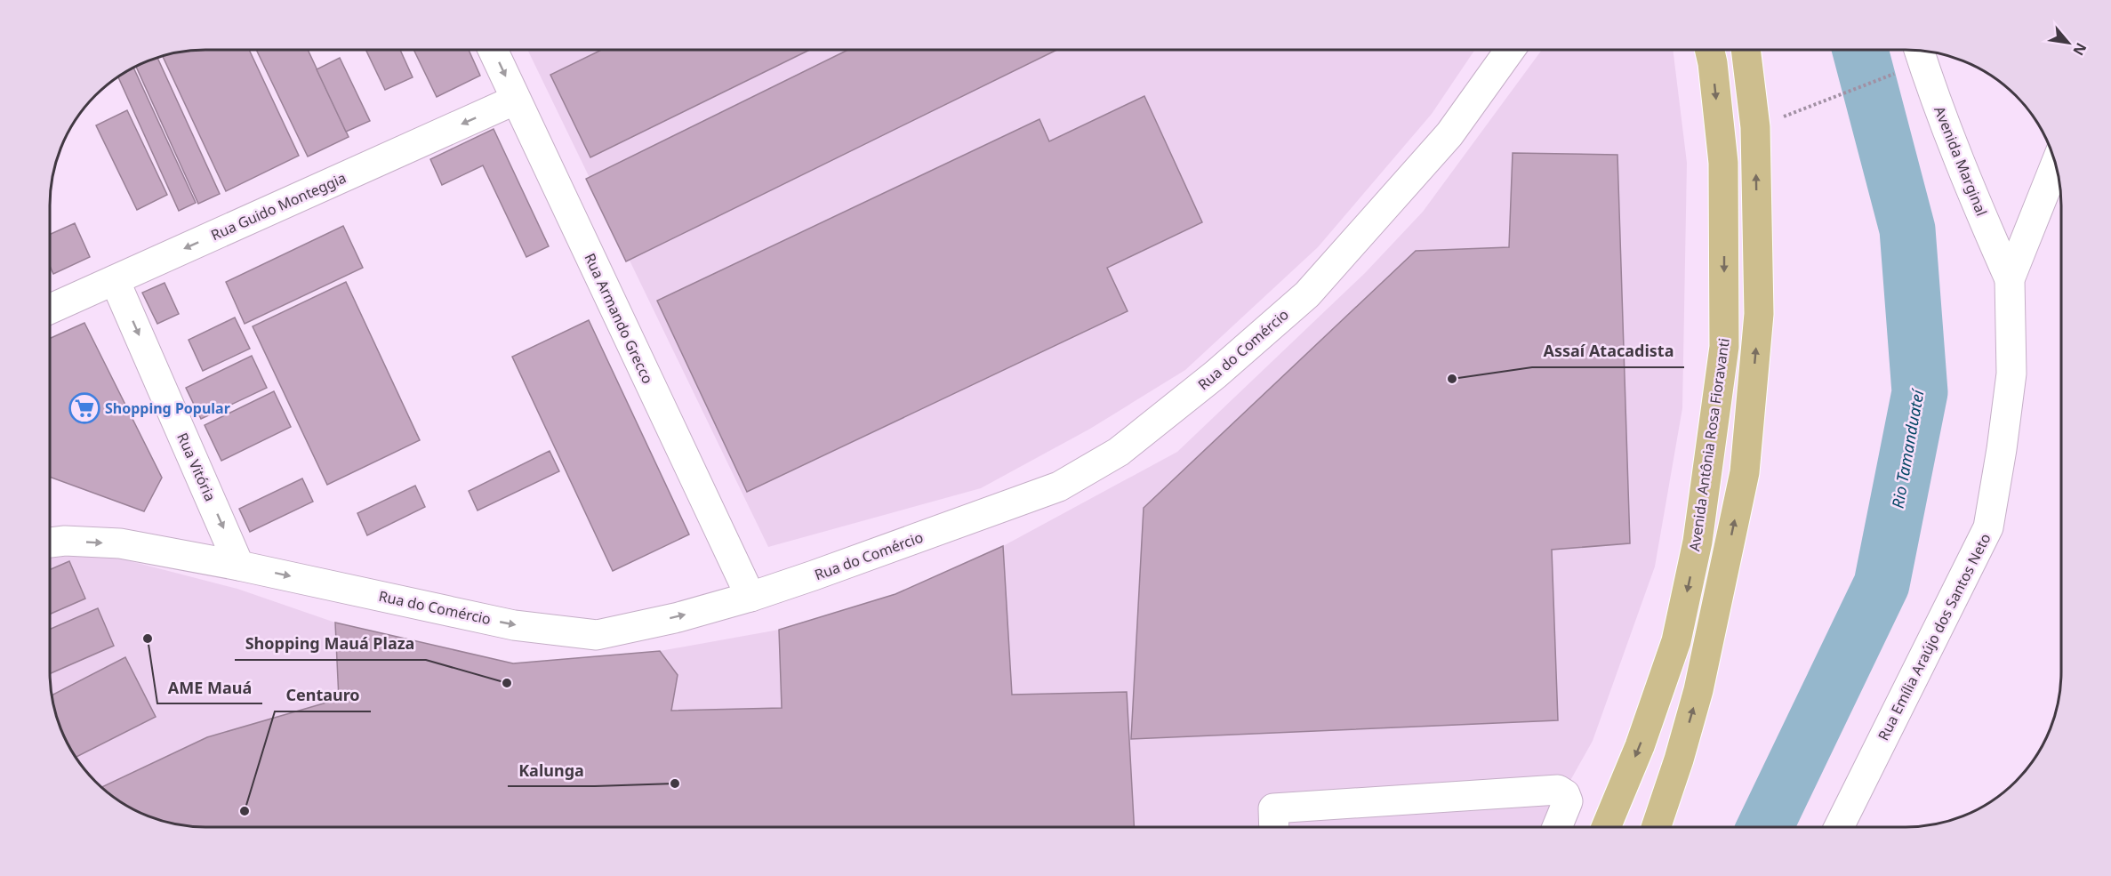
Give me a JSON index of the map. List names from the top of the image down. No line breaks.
{"streets":{"main road":["Avenida Antônia Rosa Fioravanti"],"street":["Avenida Marginal","Rua Guido Monteggia","Rua Armando Grecco","Rua do Comércio","Rua Vitória","Rua Emília Araújo dos Santos Neto"]},"crossings":[["Avenida Marginal","Rua Emília Araújo dos Santos Neto"],["Rua Guido Monteggia","Rua Armando Grecco"],["Rua Guido Monteggia","Rua Vitória"],["Rua Armando Grecco","Rua do Comércio"],["Rua do Comércio","Rua Vitória"]],"one_way":["Rua Guido Monteggia","Rua do Comércio","Rua Vitória"],"water":["Rio Tamanduateí"],"places":{"other":["Assaí Atacadista","AME Mauá","Shopping Mauá Plaza","Kalunga","Centauro"],"supermarket":["Shopping Popular"]},"north":"bottom right"}
